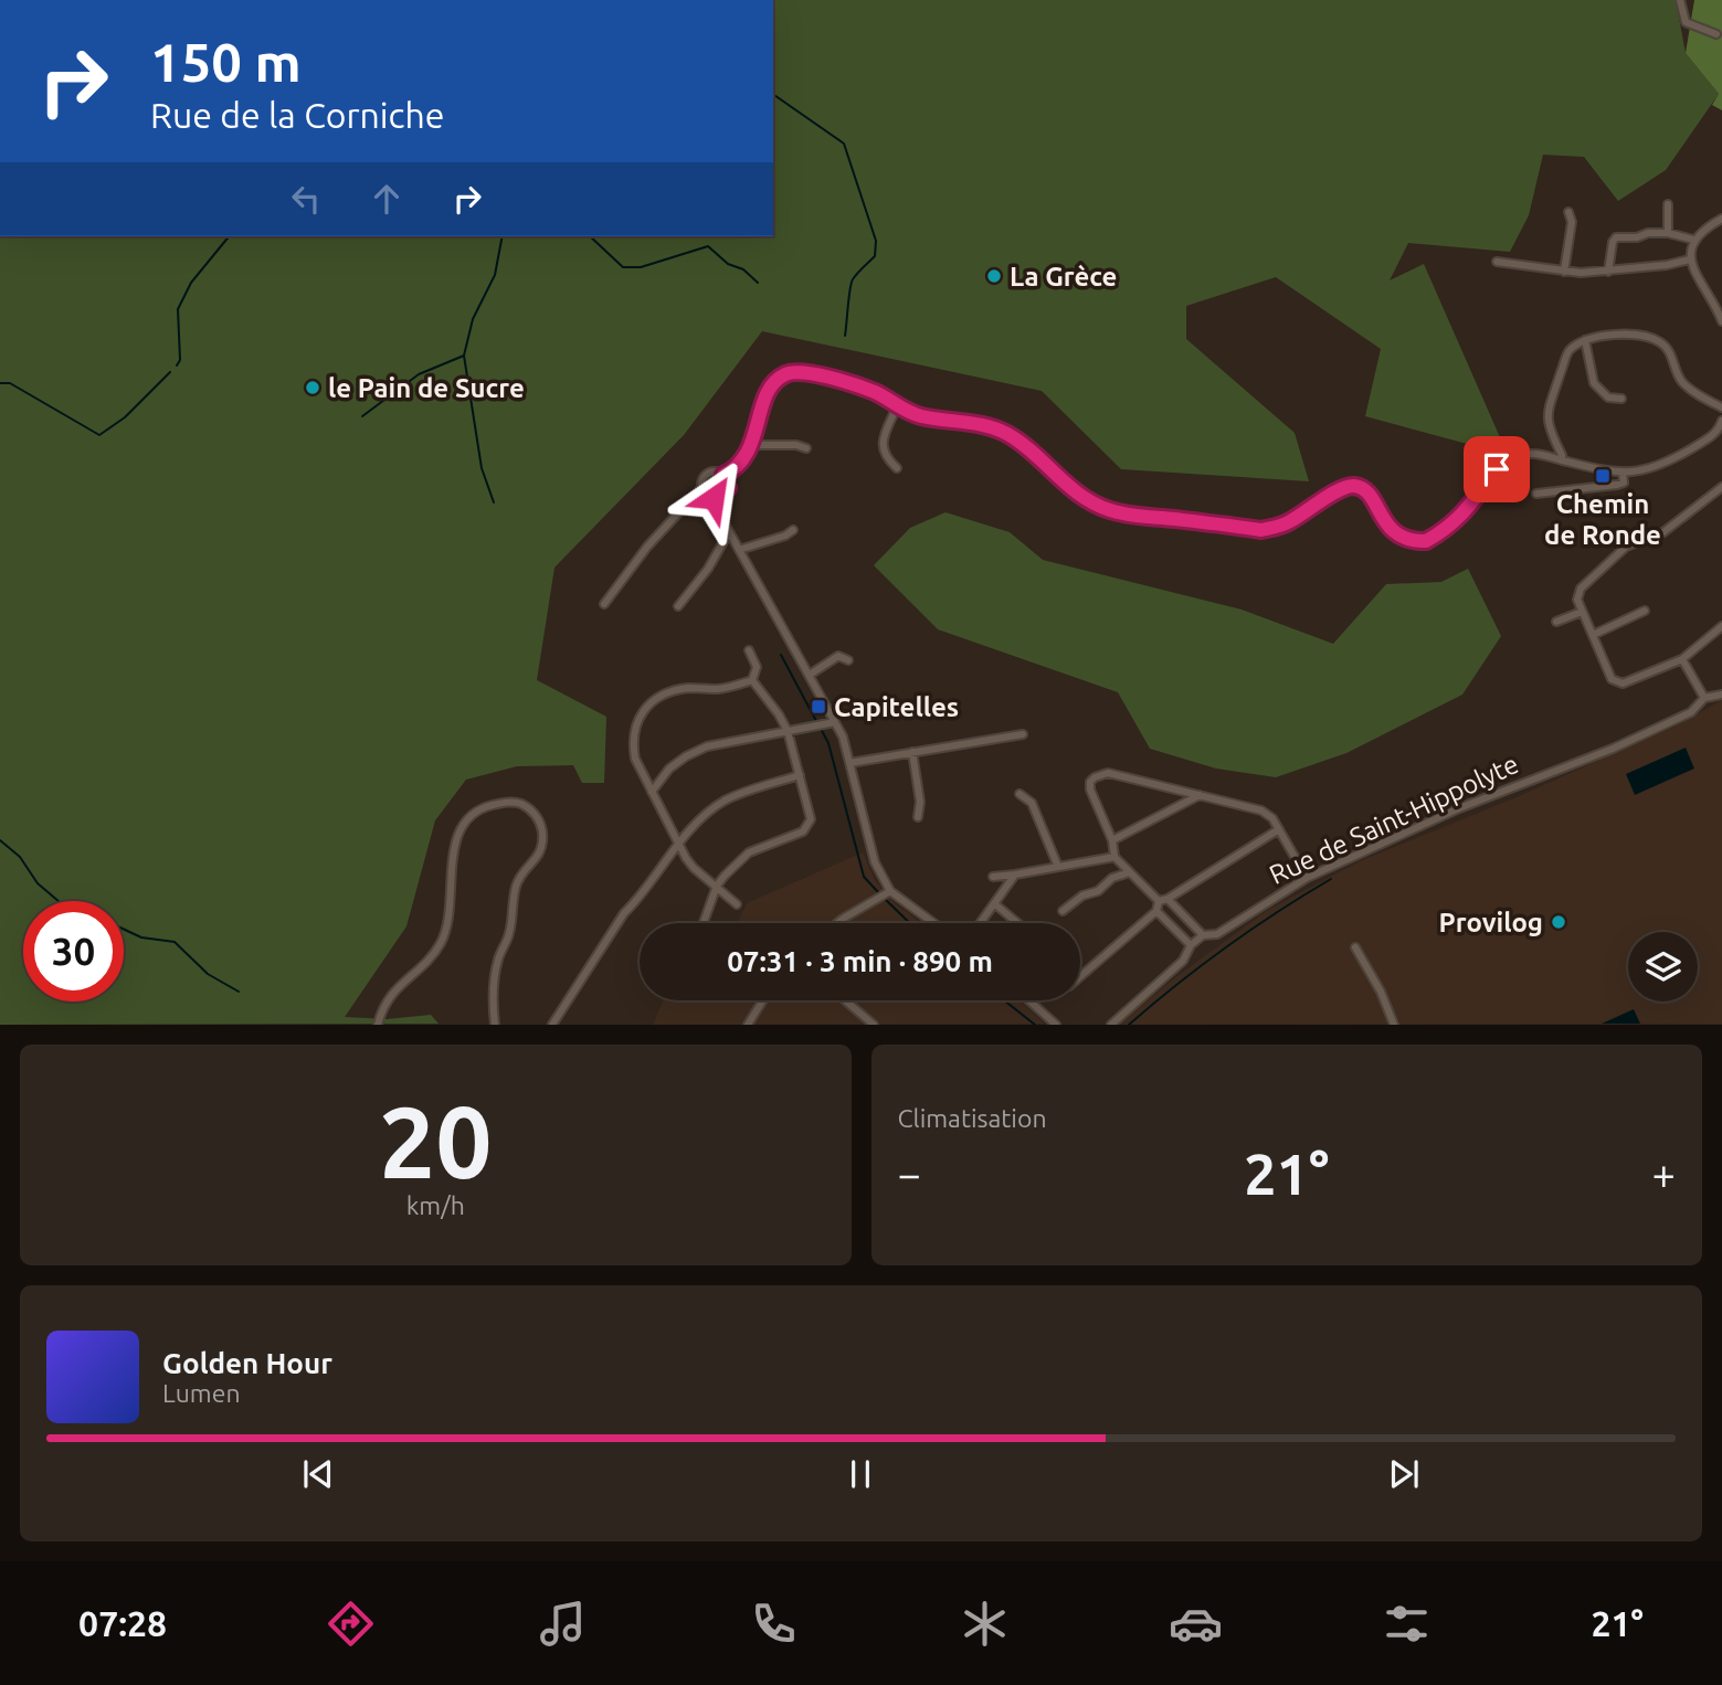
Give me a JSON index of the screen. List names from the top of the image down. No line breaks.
{"streets":{"street":["Rue de Saint-Hippolyte"]},"places":{"other":["La Grèce","le Pain de Sucre","Provilog"],"transit":["Chemin de Ronde","Capitelles"]},"page":{"turn":["150 m","Rue de la Corniche"],"limit":"30","trip":"07:31 · 3 min · 890 m","tile":[["20","km/h"],"Climatisation"],"heat":["−","21°","+"],"song":["Golden Hour","Lumen"],"tabs":["07:28","21°"]}}
